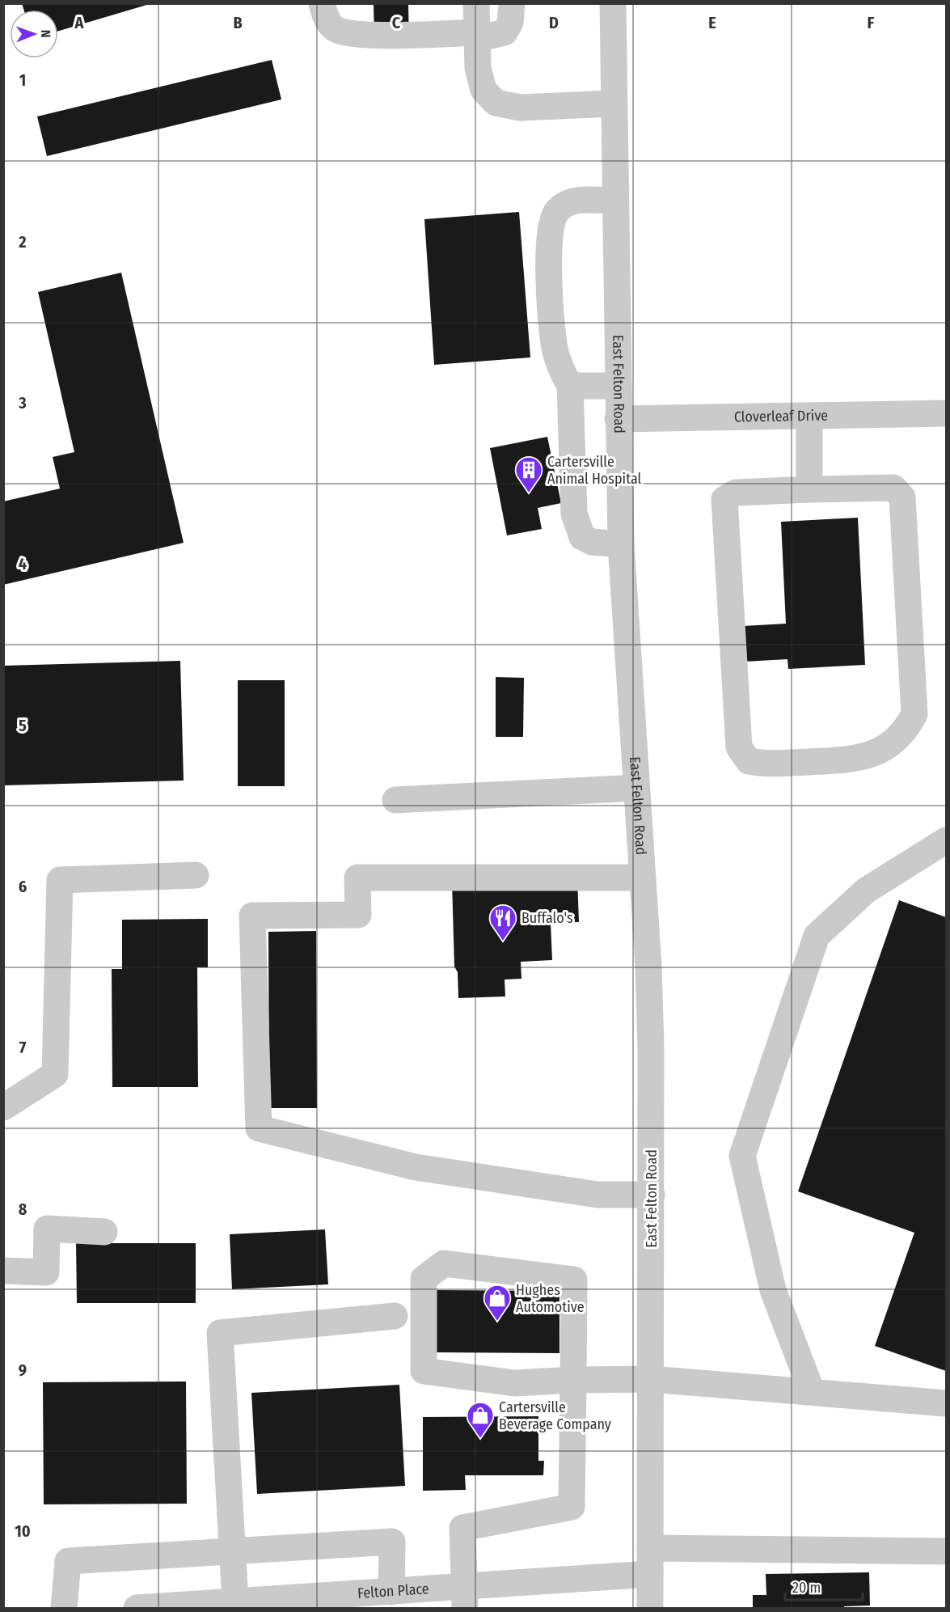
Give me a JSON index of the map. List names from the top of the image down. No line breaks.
{"streets":{"street":["East Felton Road","Cloverleaf Drive","Felton Place"]},"crossings":[["East Felton Road","Cloverleaf Drive"],["East Felton Road","Felton Place"]],"places":{"building":["Cartersville Animal Hospital"],"restaurant":["Buffalo's"],"shop":["Hughes Automotive","Cartersville Beverage Company"]},"scale_bar":"20 m","north":"right","grid":{"columns":["A","B","C","D","E","F"],"rows":["1","2","3","4","5","6","7","8","9","10"]}}
